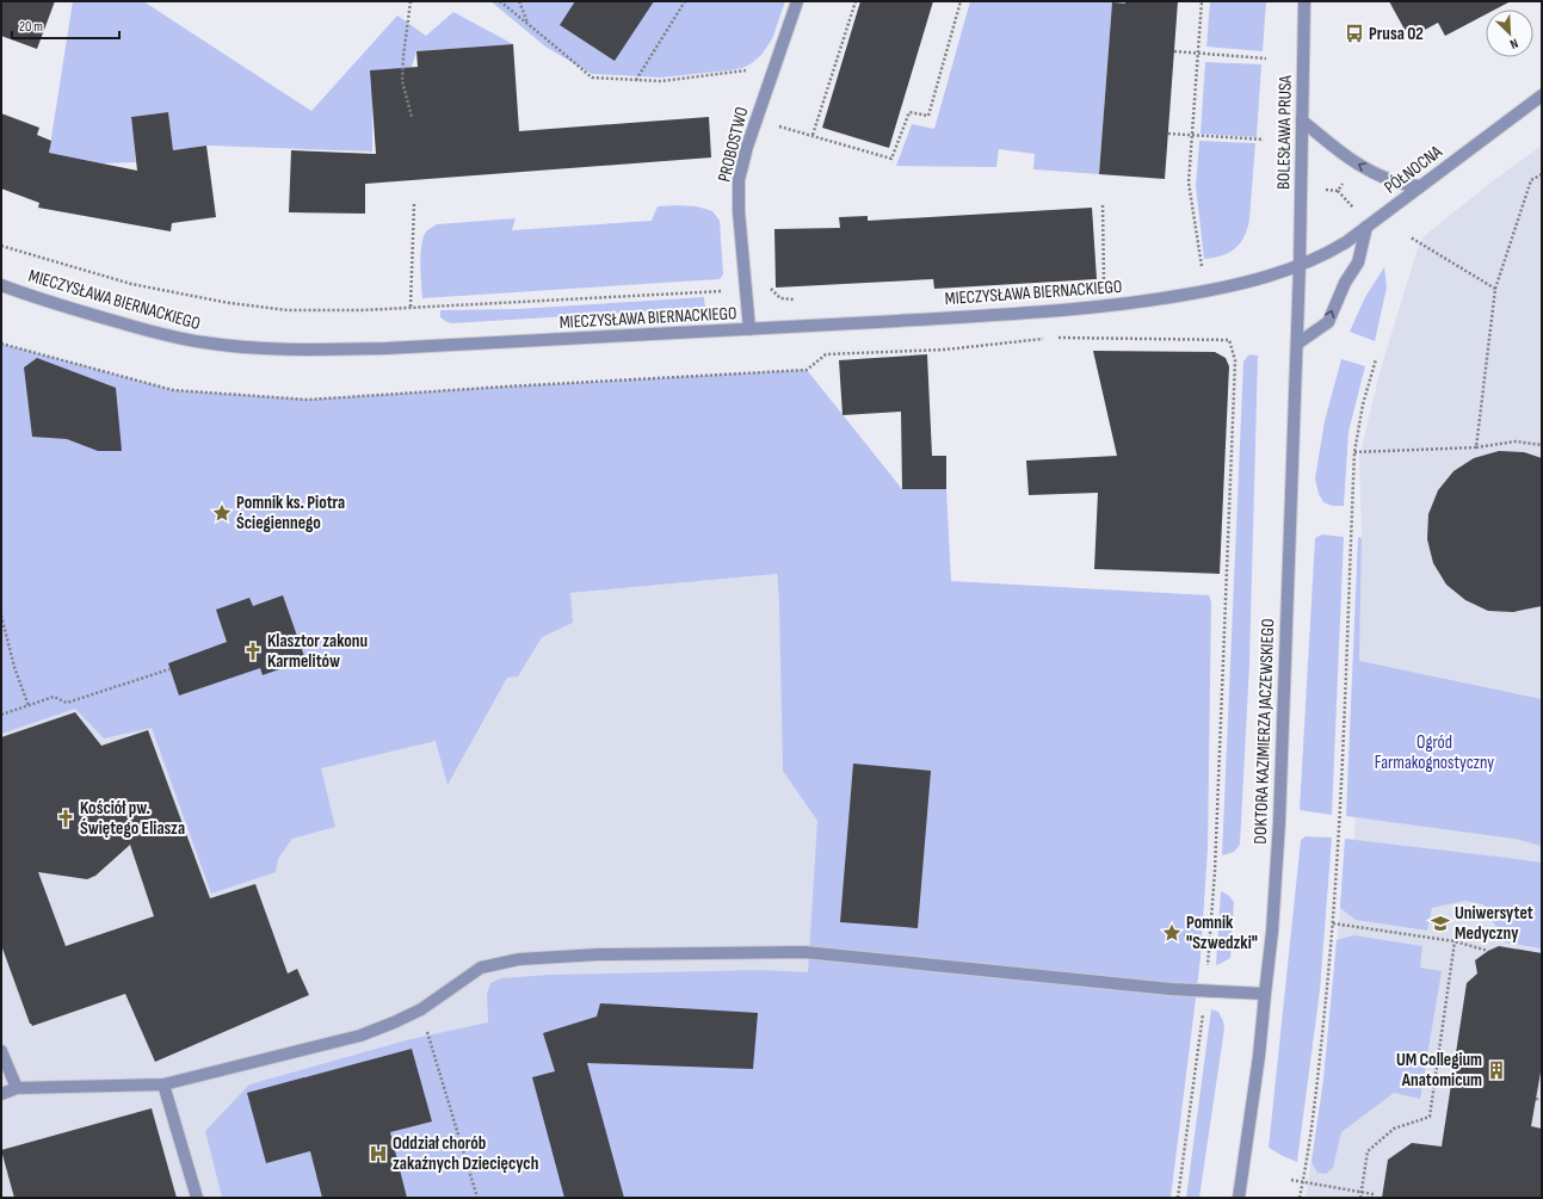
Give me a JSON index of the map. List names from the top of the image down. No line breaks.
{"streets":{"street":["BOLESŁAWA PRUSA","PROBOSTWO","PÓŁNOCNA","MIECZYSŁAWA BIERNACKIEGO","DOKTORA KAZIMIERZA JACZEWSKIEGO"]},"crossings":[["BOLESŁAWA PRUSA","PÓŁNOCNA"],["BOLESŁAWA PRUSA","MIECZYSŁAWA BIERNACKIEGO"],["BOLESŁAWA PRUSA","DOKTORA KAZIMIERZA JACZEWSKIEGO"],["PROBOSTWO","MIECZYSŁAWA BIERNACKIEGO"],["PÓŁNOCNA","MIECZYSŁAWA BIERNACKIEGO"],["PÓŁNOCNA","DOKTORA KAZIMIERZA JACZEWSKIEGO"],["MIECZYSŁAWA BIERNACKIEGO","DOKTORA KAZIMIERZA JACZEWSKIEGO"]],"parks":["Ogród Farmakognostyczny"],"places":{"bus stop":["Prusa 02"],"place":["Pomnik ks. Piotra Ściegiennego","Pomnik \"Szwedzki\""],"church":["Klasztor zakonu Karmelitów","Kościół pw. Świętego Eliasza"],"school or university":["Uniwersytet Medyczny"],"building":["UM Collegium Anatomicum"],"hospital":["Oddział chorób zakaźnych Dziecięcych"]},"scale_bar":"20 m","north":"bottom right"}
